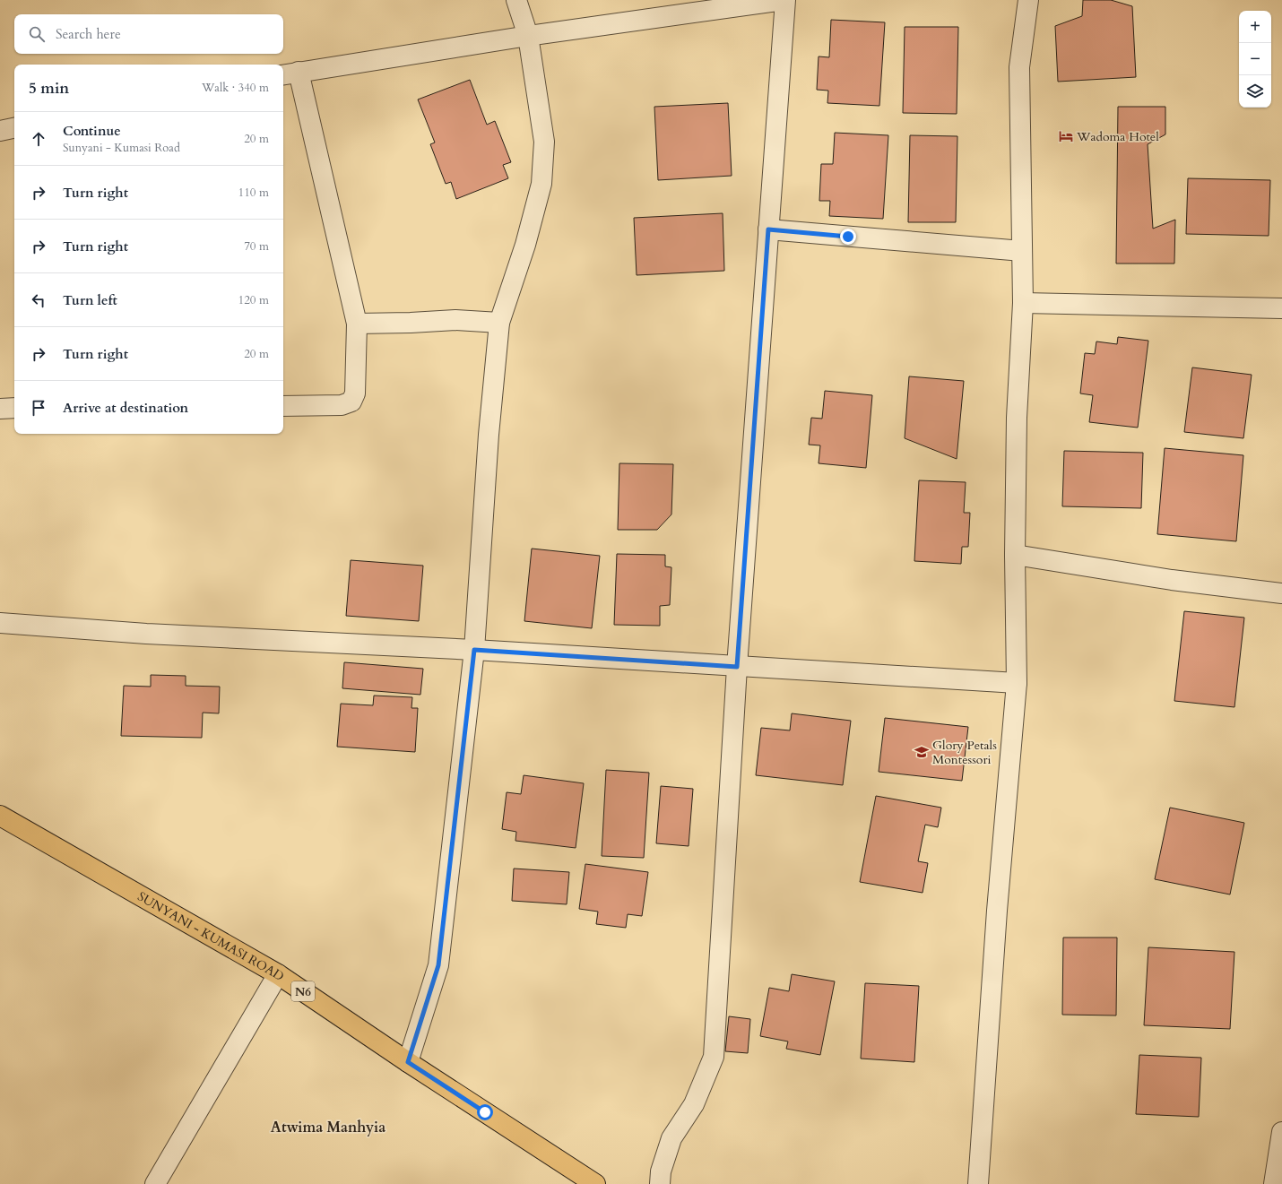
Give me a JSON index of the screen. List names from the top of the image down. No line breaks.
{"streets":{"main road":["SUNYANI - KUMASI ROAD","N6"]},"districts":["Atwima Manhyia"],"places":{"hotel":["Wadoma Hotel"],"school or university":["Glory Petals Montessori"]},"page":{"map_buttons":["+","−"],"search":"Search here","heading":["5 min","Walk · 340 m"],"list":[["Continue","Sunyani - Kumasi Road","20 m"],["Turn right","110 m"],["Turn right","70 m"],["Turn left","120 m"],["Turn right","20 m"],"Arrive at destination"]}}
